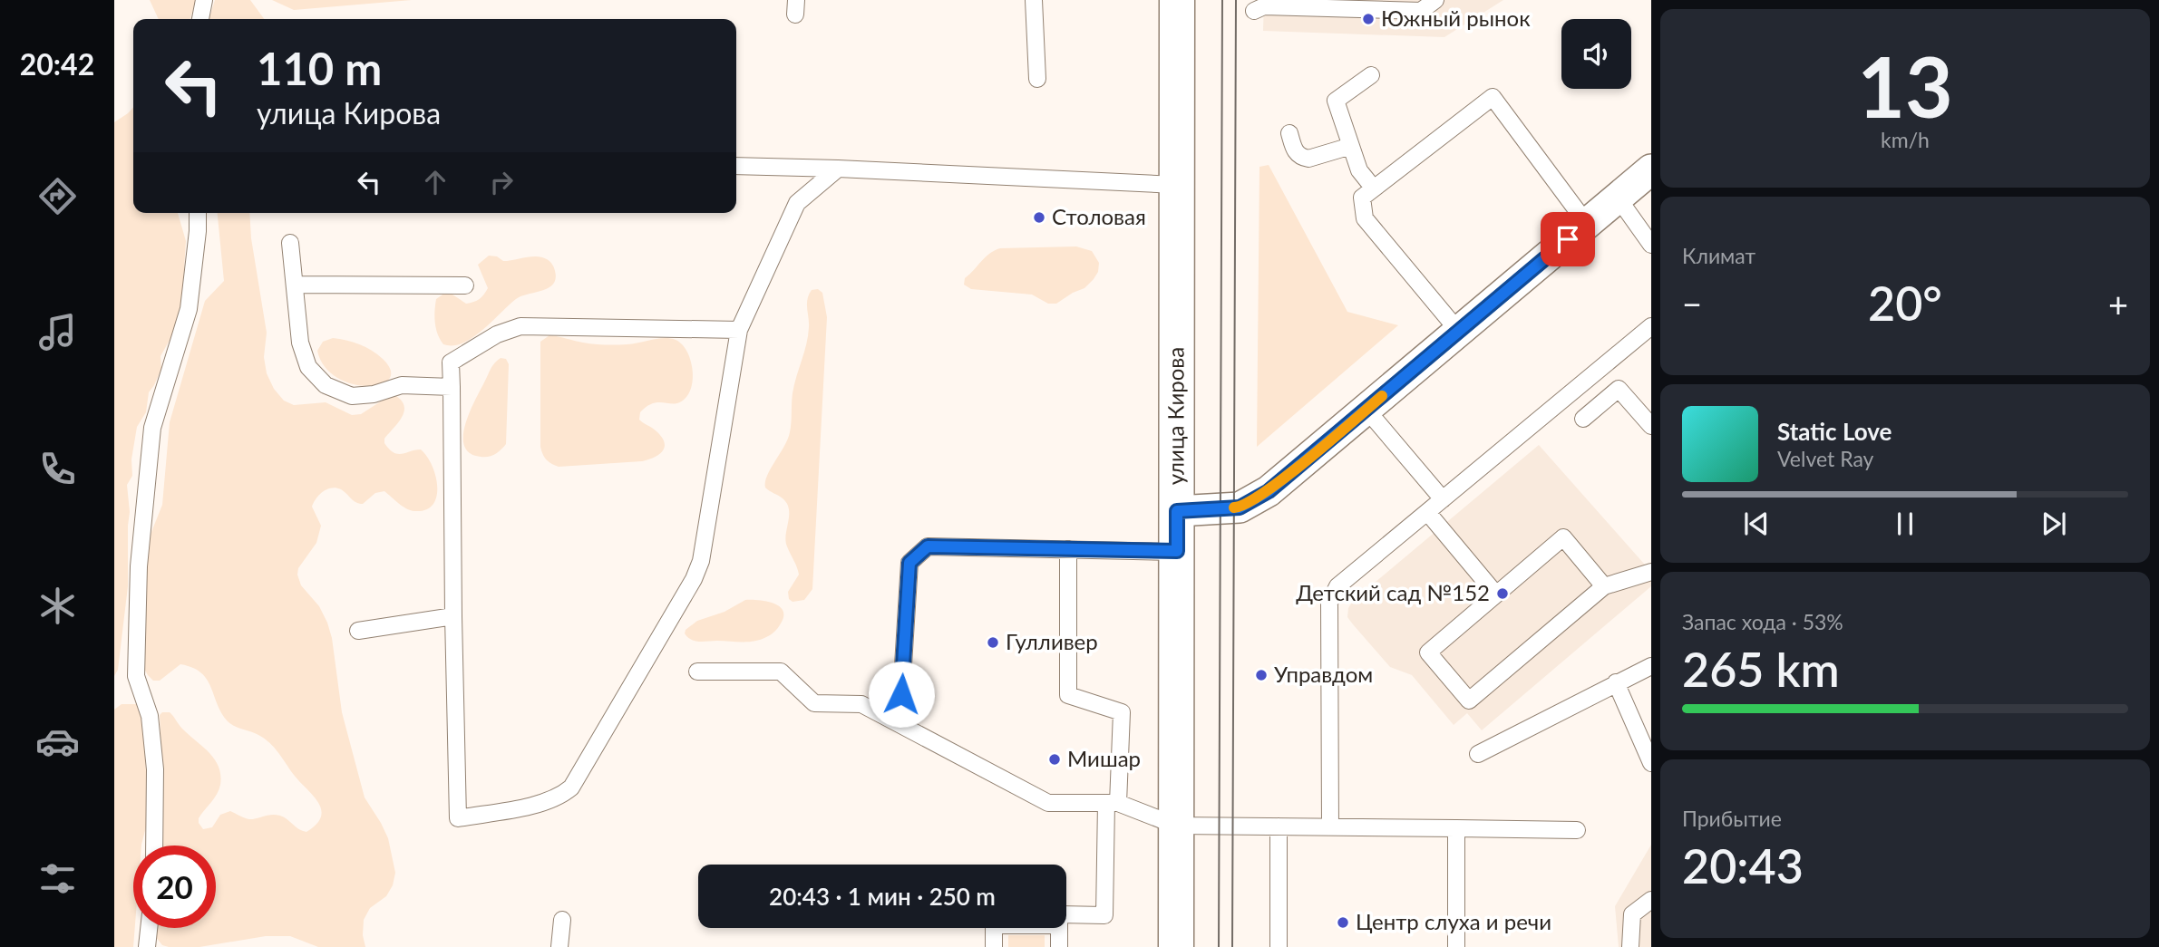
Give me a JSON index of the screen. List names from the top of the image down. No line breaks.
{"streets":{"main road":["улица Кирова"]},"places":["Южный рынок","Столовая","Детский сад №152","Гулливер","Управдом","Мишар","Центр слуха и речи"],"page":{"tabs":"20:42","tile":[["13","km/h"],"Климат",["Запас хода · 53%","265 km"],["Прибытие","20:43"]],"turn":["110 m","улица Кирова"],"heat":["−","20°","+"],"song":["Static Love","Velvet Ray"],"limit":"20","trip":"20:43 · 1 мин · 250 m"}}
